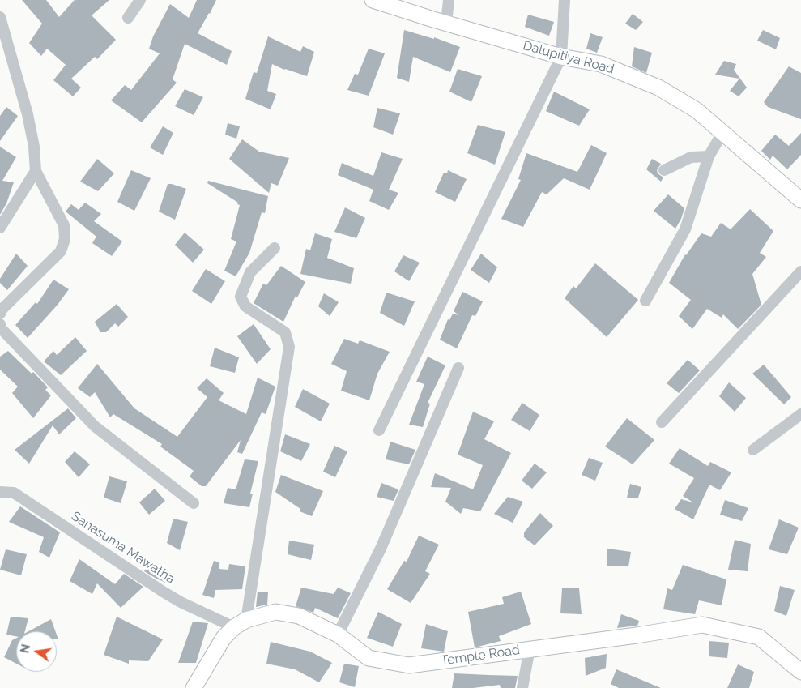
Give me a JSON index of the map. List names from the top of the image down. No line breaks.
{"streets":{"street":["Dalupitiya Road","Sanasuma Mawatha","Temple Road"]},"crossings":[["Sanasuma Mawatha","Temple Road"]],"north":"left"}
